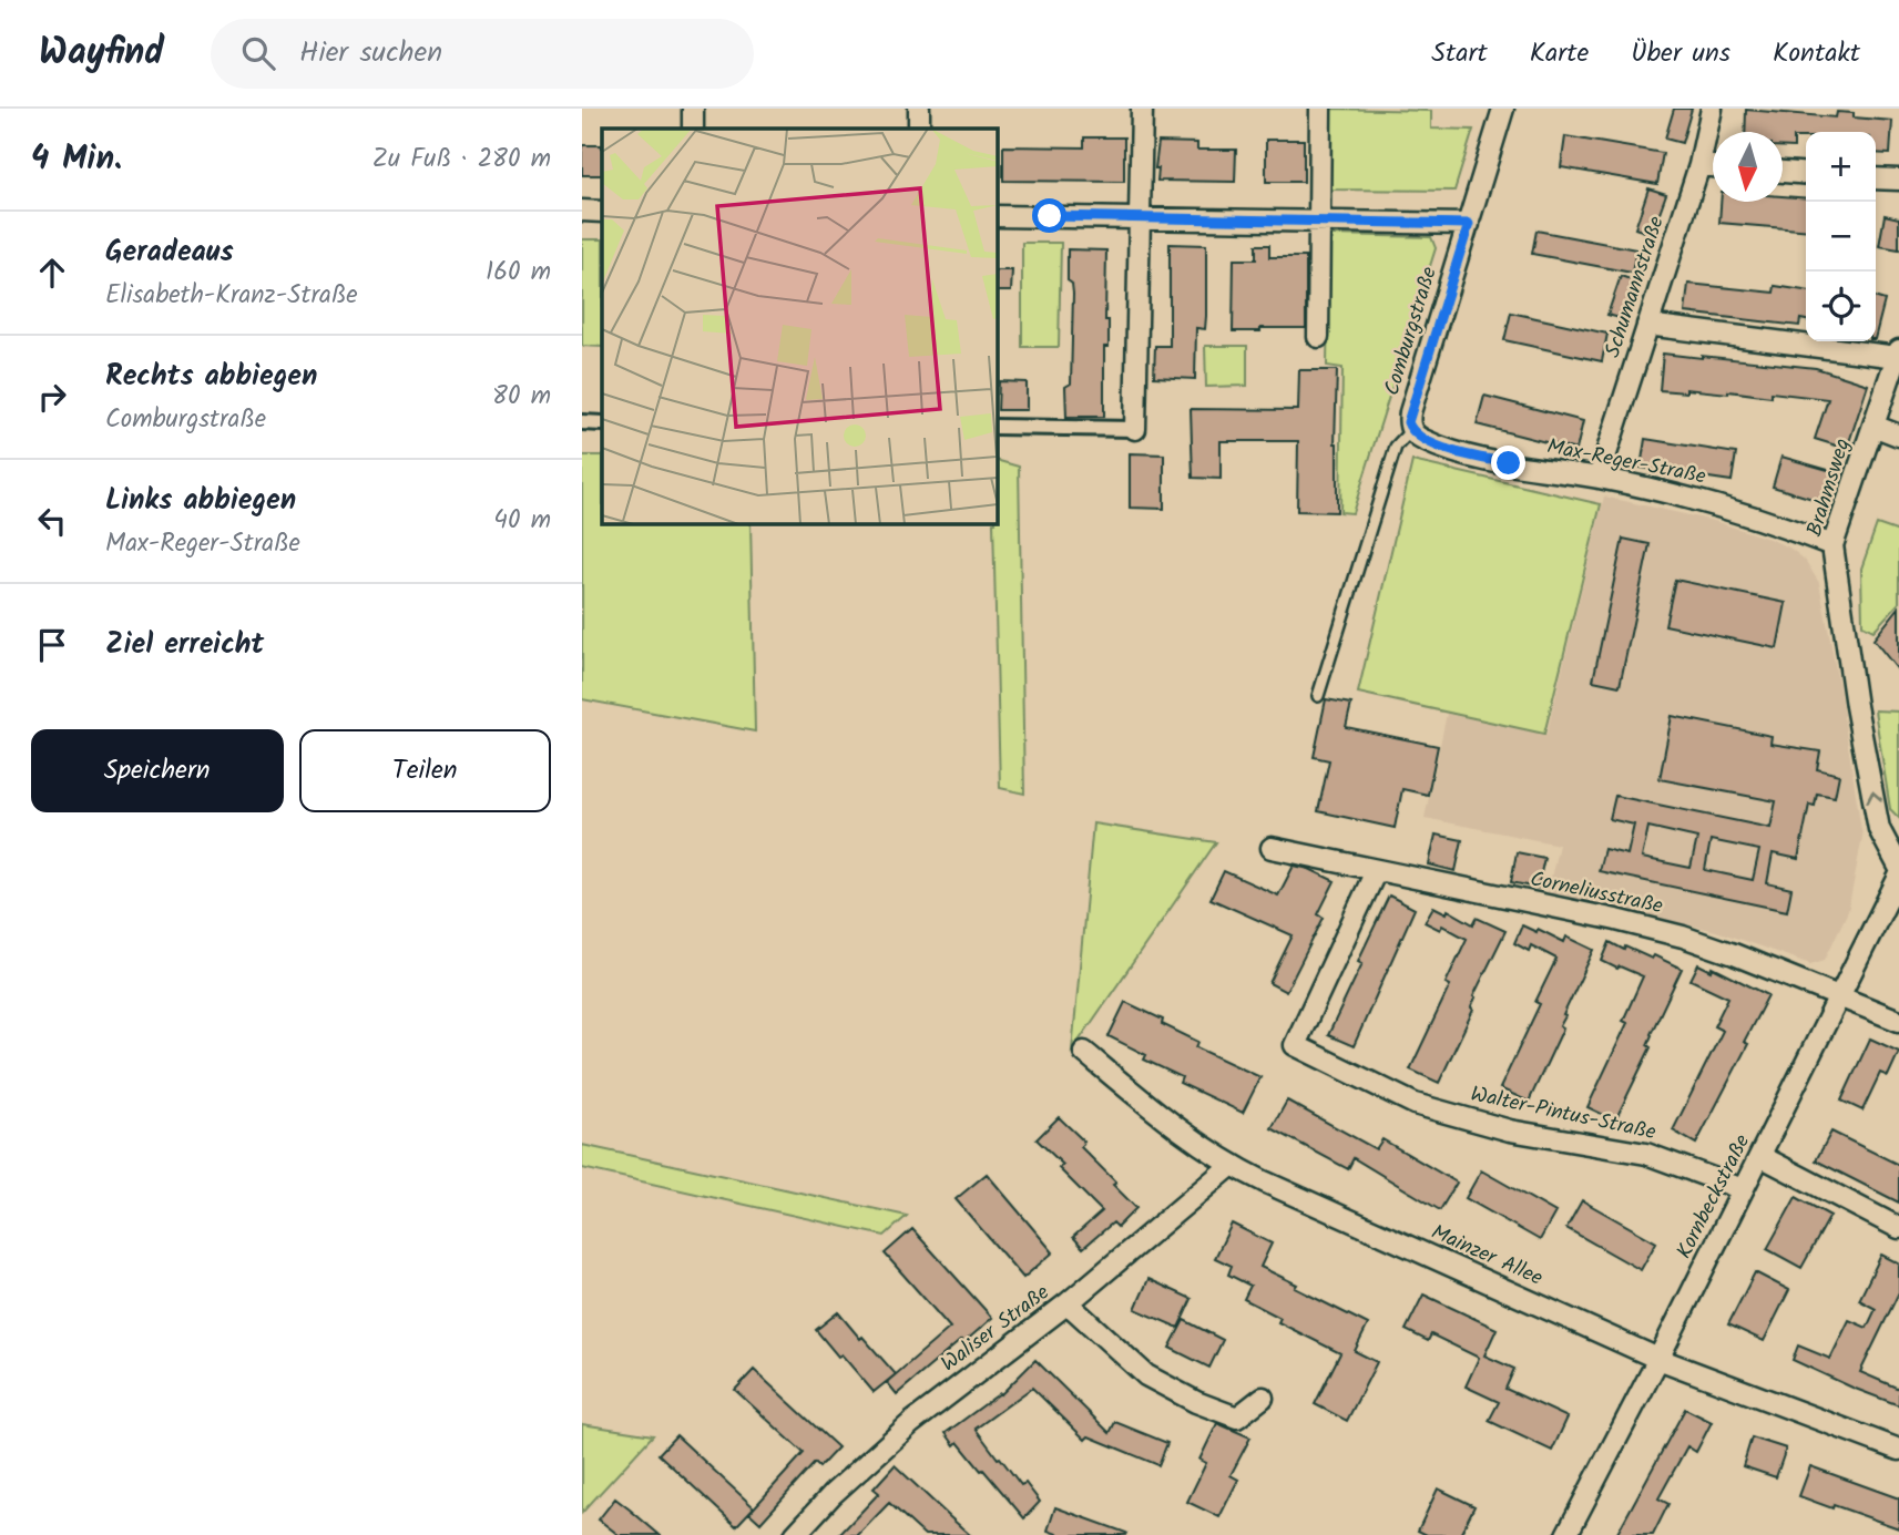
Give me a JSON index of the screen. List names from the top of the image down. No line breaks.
{"streets":{"street":["Schumannstraße","Comburgstraße","Max-Reger-Straße","Brahmsweg","Corneliusstraße","Walter-Pintus-Straße","Kornbeckstraße","Mainzer Allee","Waliser Straße"]},"crossings":[["Schumannstraße","Max-Reger-Straße"],["Comburgstraße","Max-Reger-Straße"],["Max-Reger-Straße","Brahmsweg"],["Corneliusstraße","Walter-Pintus-Straße"],["Corneliusstraße","Kornbeckstraße"],["Walter-Pintus-Straße","Kornbeckstraße"],["Kornbeckstraße","Mainzer Allee"],["Mainzer Allee","Waliser Straße"]],"one_way":["Brahmsweg"],"north":"bottom","page":{"header":"Wayfind","search":"Hier suchen","nav":["Start","Karte","Über uns","Kontakt"],"heading":["4 Min.","Zu Fuß · 280 m"],"map_buttons":["+","−"],"list":[["Geradeaus","Elisabeth-Kranz-Straße","160 m"],["Rechts abbiegen","Comburgstraße","80 m"],["Links abbiegen","Max-Reger-Straße","40 m"],"Ziel erreicht"],"buttons":["Speichern","Teilen"]}}
